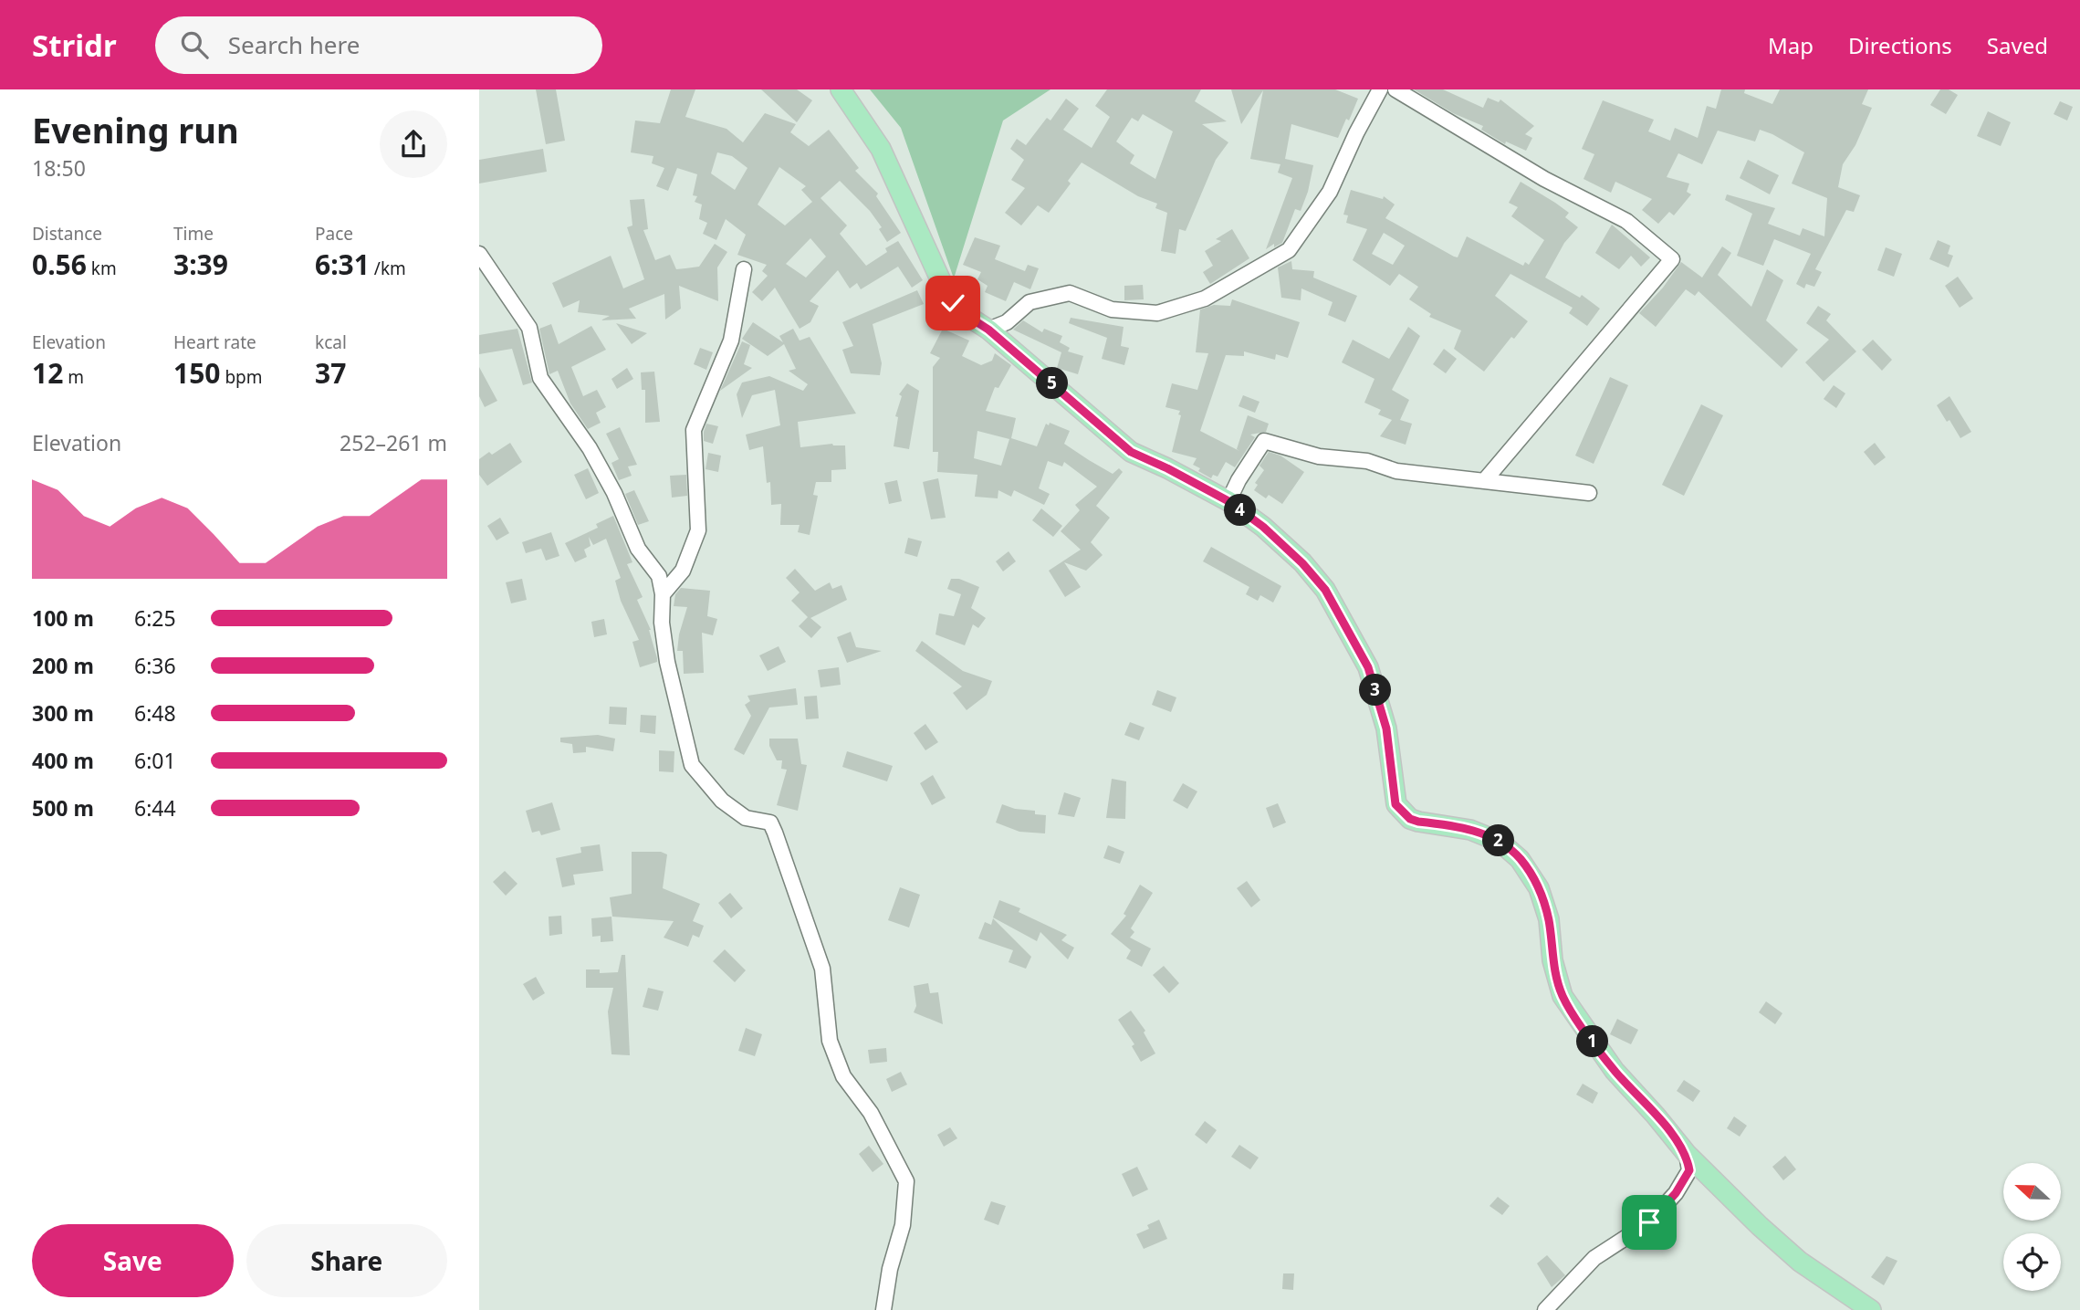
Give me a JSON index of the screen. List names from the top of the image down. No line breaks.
{"north":"left","page":{"header":"Stridr","search":"Search here","nav":["Map","Directions","Saved"],"heading":["Evening run","18:50"],"stats":[["Distance","0.56 km"],["Time","3:39"],["Pace","6:31 /km"],["Elevation","12 m"],["Heart rate","150 bpm"],["kcal","37"]],"pins":["5","4","3","2","1"],"chart":["Elevation","252–261 m"],"list":[{"name":"100 m","note":"6:25"},{"name":"200 m","note":"6:36"},{"name":"300 m","note":"6:48"},{"name":"400 m","note":"6:01"},{"name":"500 m","note":"6:44"}],"buttons":["Save","Share"]}}
